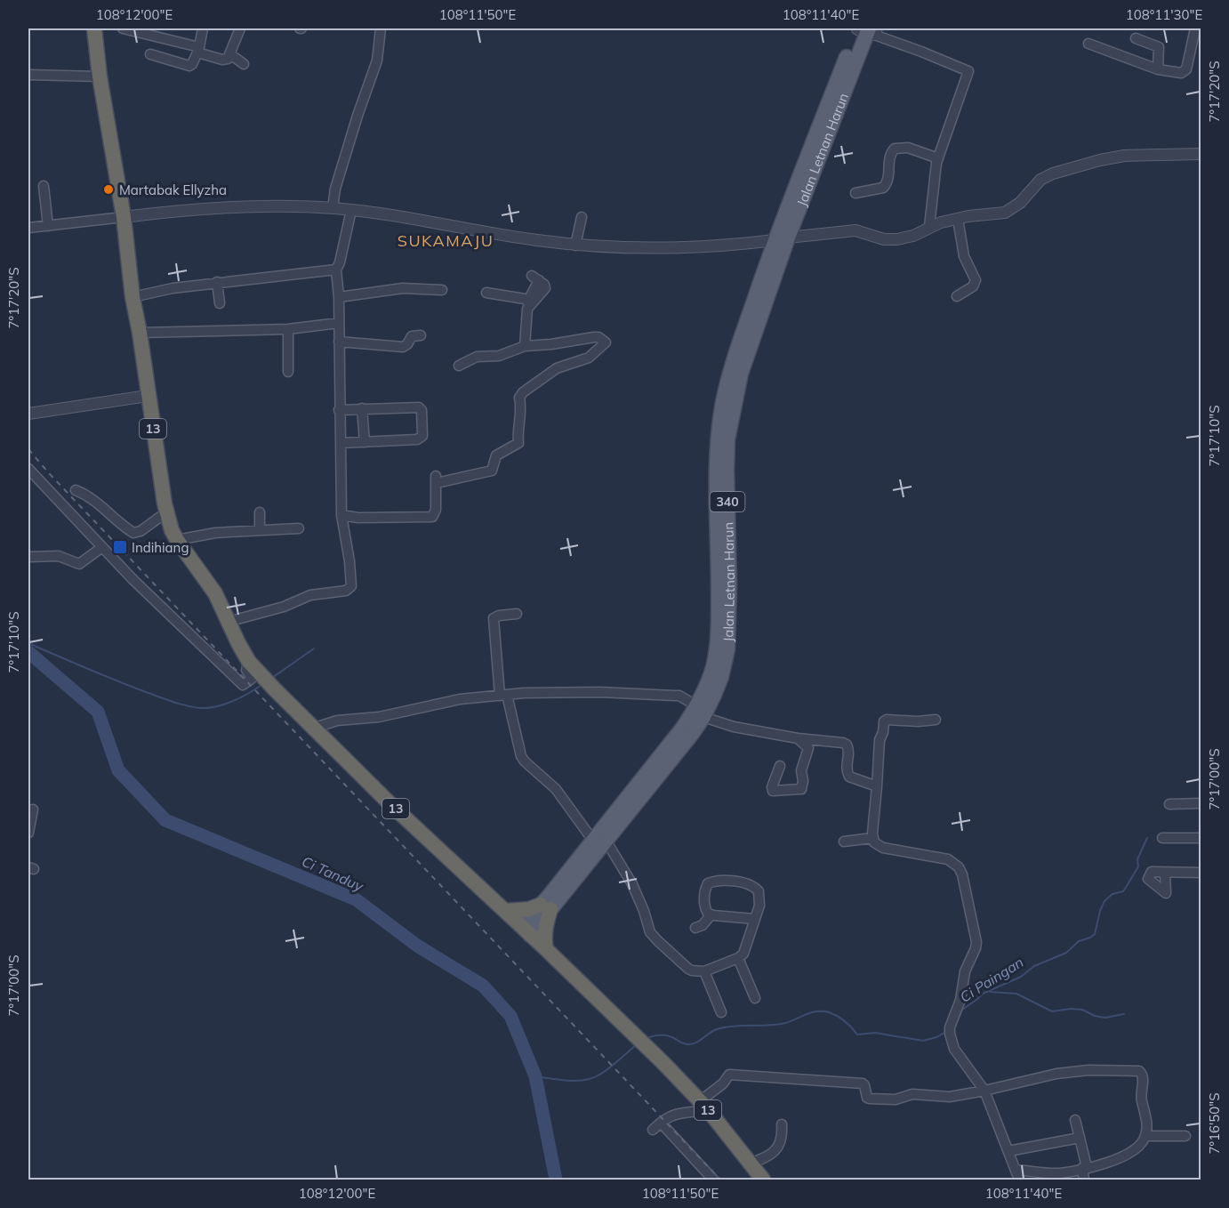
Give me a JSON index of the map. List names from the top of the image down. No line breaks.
{"streets":{"highway":["13"],"main road":["Jalan Letnan Harun","340"]},"crossings":[["Jalan Letnan Harun","13"]],"districts":["SUKAMAJU"],"water":["Ci Tanduy","Ci Paingan"],"places":{"other":["Martabak Ellyzha"],"transit":["Indihiang"]},"coordinates":["108°12'00\"E","108°11'50\"E","108°11'40\"E","108°11'30\"E","7°17'20\"S","7°17'10\"S","7°17'00\"S","7°16'50\"S"]}
